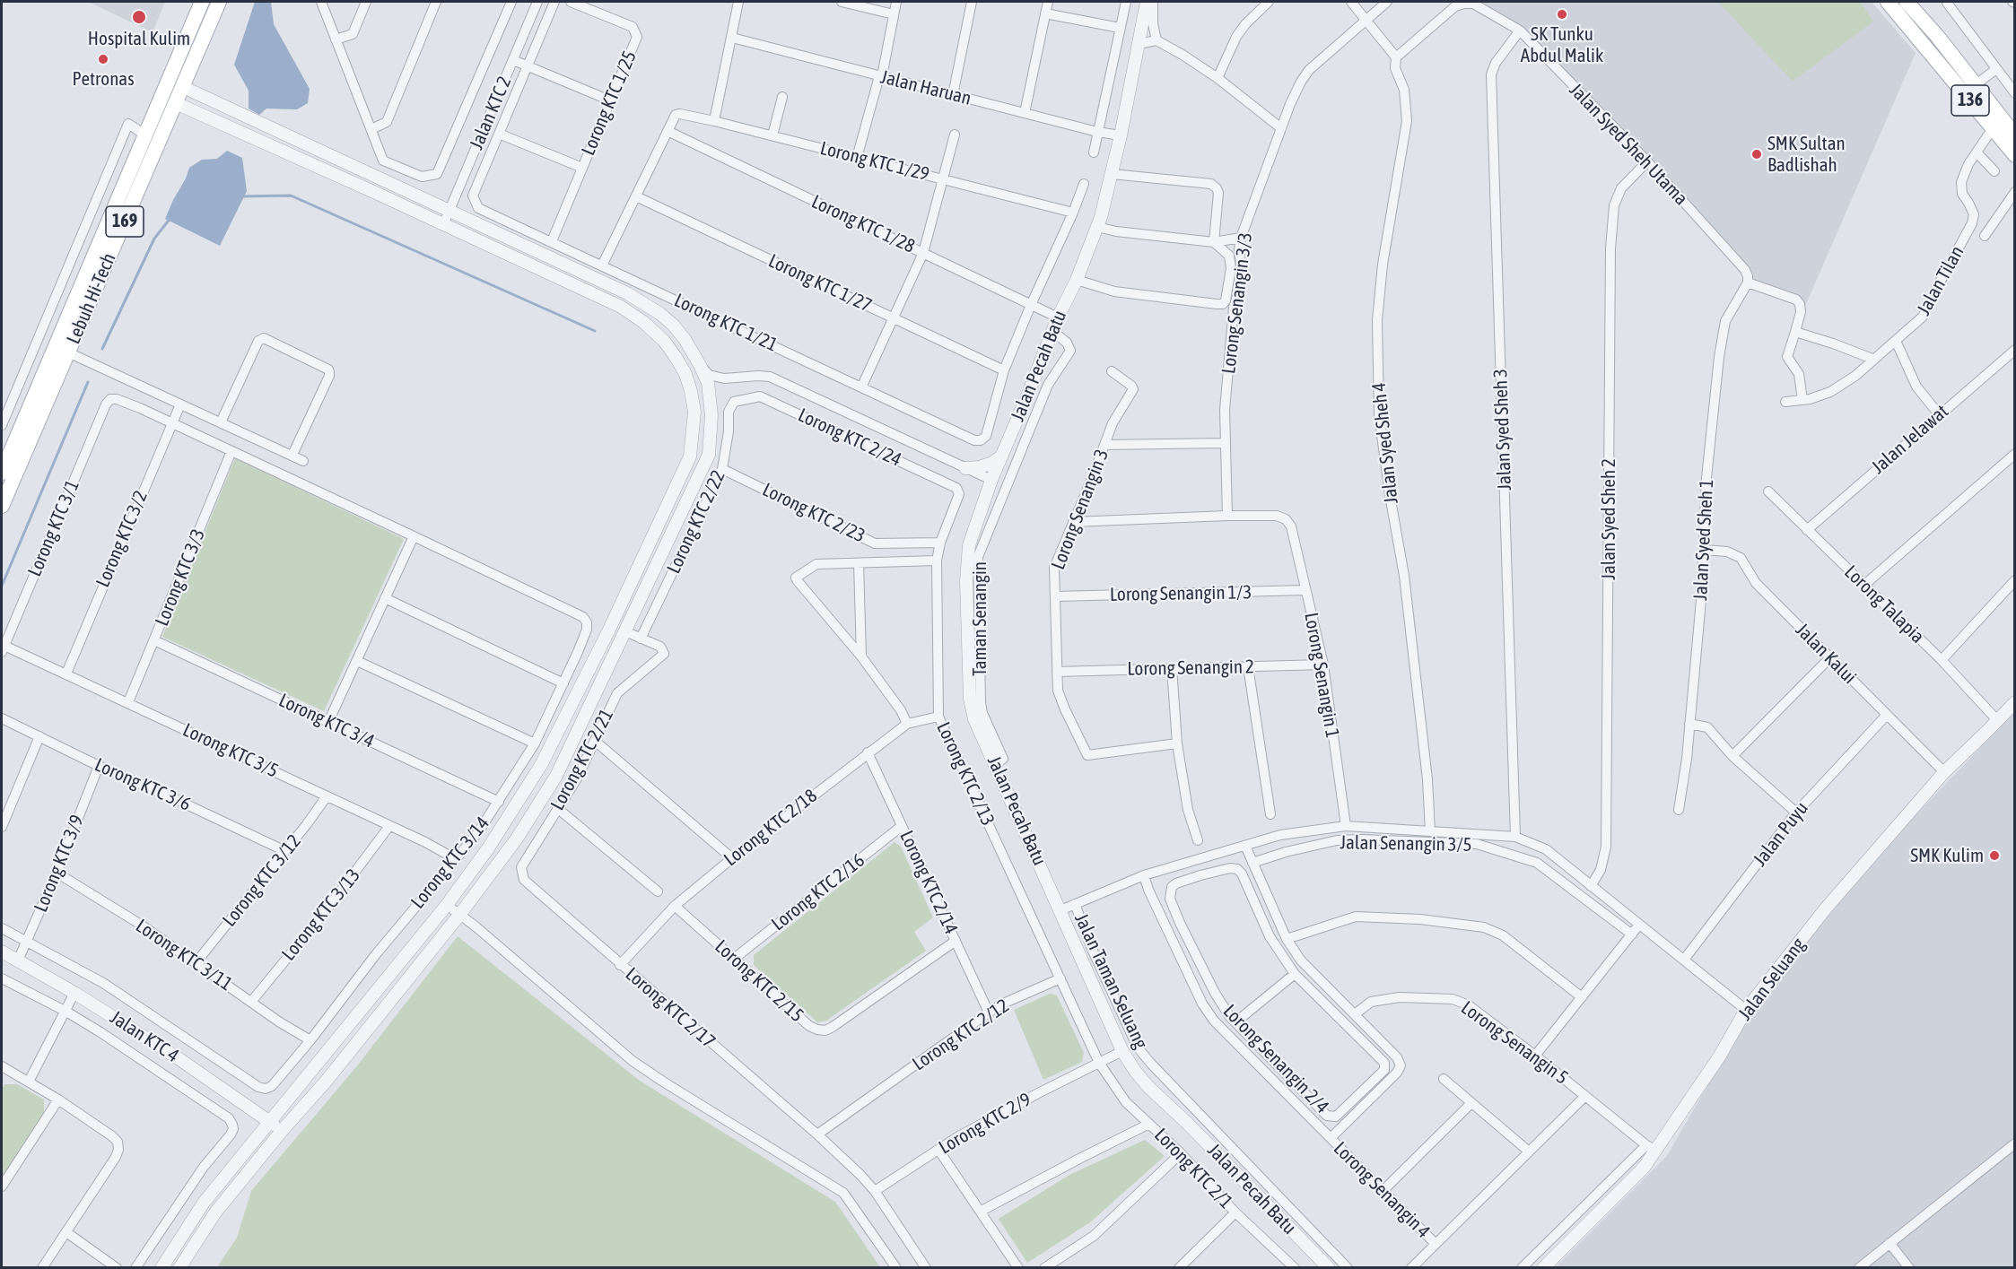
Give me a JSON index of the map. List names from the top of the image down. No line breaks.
{"streets":{"main road":["136","169","Lebuh Hi-Tech"],"street":["Jalan Haruan","Lorong KTC 1/25","Jalan KTC 2","Jalan Syed Sheh Utama","Lorong KTC 1/29","Lorong KTC 1/28","Jalan Tilan","Lorong KTC 1/27","Lorong Senangin 3/3","Lorong KTC 1/21","Jalan Pecah Batu","Jalan Syed Sheh 3","Lorong KTC 2/24","Jalan Jelawat","Jalan Syed Sheh 4","Lorong Senangin 3","Lorong KTC 2/23","Jalan Syed Sheh 2","Lorong KTC 2/22","Lorong KTC 3/1","Lorong KTC 3/2","Jalan Syed Sheh 1","Lorong KTC 3/3","Lorong Senangin 1/3","Lorong Talapia","Taman Senangin","Jalan Kalui","Lorong Senangin 2","Lorong Senangin 1","Lorong KTC 3/4","Lorong KTC 3/5","Lorong KTC 2/21","Lorong KTC 2/13","Lorong KTC 3/6","Lorong KTC 2/18","Jalan Puyu","Jalan Senangin 3/5","Lorong KTC 3/14","Lorong KTC 3/9","Lorong KTC 3/12","Lorong KTC 2/14","Lorong KTC 2/16","Lorong KTC 3/13","Lorong KTC 3/11","Jalan Seluang","Lorong KTC 2/15","Jalan Taman Seluang","Lorong KTC 2/17","Lorong KTC 2/12","Jalan KTC 4","Lorong Senangin 5","Lorong Senangin 2/4","Lorong KTC 2/9","Lorong KTC 2/1","Lorong Senangin 4"]},"crossings":[["Jalan Haruan","Jalan Pecah Batu"],["136","Jalan Tilan"],["Lorong KTC 1/25","Lorong KTC 1/21"],["Jalan Syed Sheh Utama","Jalan Syed Sheh 3"],["Jalan Syed Sheh Utama","Jalan Syed Sheh 4"],["Jalan Syed Sheh Utama","Jalan Syed Sheh 2"],["Jalan Syed Sheh Utama","Jalan Syed Sheh 1"],["Lorong KTC 1/29","Lorong KTC 1/28"],["Lorong KTC 1/29","Lorong KTC 1/21"],["Lorong KTC 1/28","Lorong KTC 1/21"],["Lorong KTC 1/28","Jalan Pecah Batu"],["Lorong KTC 1/27","Lorong KTC 1/21"],["Lorong Senangin 3/3","Lorong Senangin 1"],["Jalan Pecah Batu","Taman Senangin"],["Jalan Pecah Batu","Lorong KTC 2/9"],["Lorong KTC 2/24","Lorong KTC 2/22"],["Lorong KTC 2/24","Lorong KTC 2/13"],["Jalan Jelawat","Lorong Talapia"],["Lorong Senangin 3","Lorong Senangin 1/3"],["Lorong Senangin 3","Lorong Senangin 2"],["Lorong KTC 2/23","Lorong KTC 2/22"],["Lorong KTC 2/23","Lorong KTC 2/13"],["Lorong KTC 2/22","Lorong KTC 2/21"],["Lorong KTC 3/1","Lorong KTC 3/2"],["Lorong KTC 3/1","Lorong KTC 3/5"],["Lorong KTC 3/2","Lorong KTC 3/5"],["Jalan Syed Sheh 1","Jalan Kalui"],["Lorong KTC 3/3","Lorong KTC 3/4"],["Lorong KTC 3/3","Lorong KTC 3/5"],["Lorong Senangin 1/3","Lorong Senangin 1"],["Lorong Talapia","Jalan Seluang"],["Jalan Kalui","Jalan Puyu"],["Jalan Kalui","Jalan Seluang"],["Lorong Senangin 2","Lorong Senangin 1"],["Lorong KTC 3/4","Lorong KTC 3/14"],["Lorong KTC 3/5","Lorong KTC 3/14"],["Lorong KTC 3/5","Lorong KTC 3/12"],["Lorong KTC 3/5","Lorong KTC 3/13"],["Lorong KTC 2/21","Lorong KTC 2/17"],["Lorong KTC 2/13","Lorong KTC 2/18"],["Lorong KTC 2/13","Lorong KTC 2/12"],["Lorong KTC 3/6","Lorong KTC 3/9"],["Lorong KTC 3/6","Lorong KTC 3/12"],["Lorong KTC 2/18","Lorong KTC 2/14"],["Lorong KTC 2/18","Lorong KTC 2/15"],["Lorong KTC 2/18","Lorong KTC 2/17"],["Jalan Senangin 3/5","Lorong Senangin 2/4"],["Lorong KTC 3/14","Lorong KTC 3/9"],["Lorong KTC 3/14","Lorong KTC 3/11"],["Lorong KTC 3/9","Lorong KTC 3/11"],["Lorong KTC 3/9","Jalan KTC 4"],["Lorong KTC 3/12","Lorong KTC 3/11"],["Lorong KTC 2/14","Lorong KTC 2/16"],["Lorong KTC 2/14","Lorong KTC 2/15"],["Lorong KTC 2/14","Lorong KTC 2/12"],["Lorong KTC 2/16","Lorong KTC 2/15"],["Lorong KTC 3/13","Lorong KTC 3/11"],["Jalan Seluang","Lorong Senangin 5"],["Lorong KTC 2/17","Lorong KTC 2/12"],["Lorong KTC 2/17","Lorong KTC 2/9"],["Lorong Senangin 5","Lorong Senangin 2/4"],["Lorong Senangin 2/4","Lorong Senangin 4"],["Lorong KTC 2/9","Lorong KTC 2/1"]],"places":["SK Tunku Abdul Malik","Hospital Kulim","Petronas","SMK Sultan Badlishah","SMK Kulim"]}
